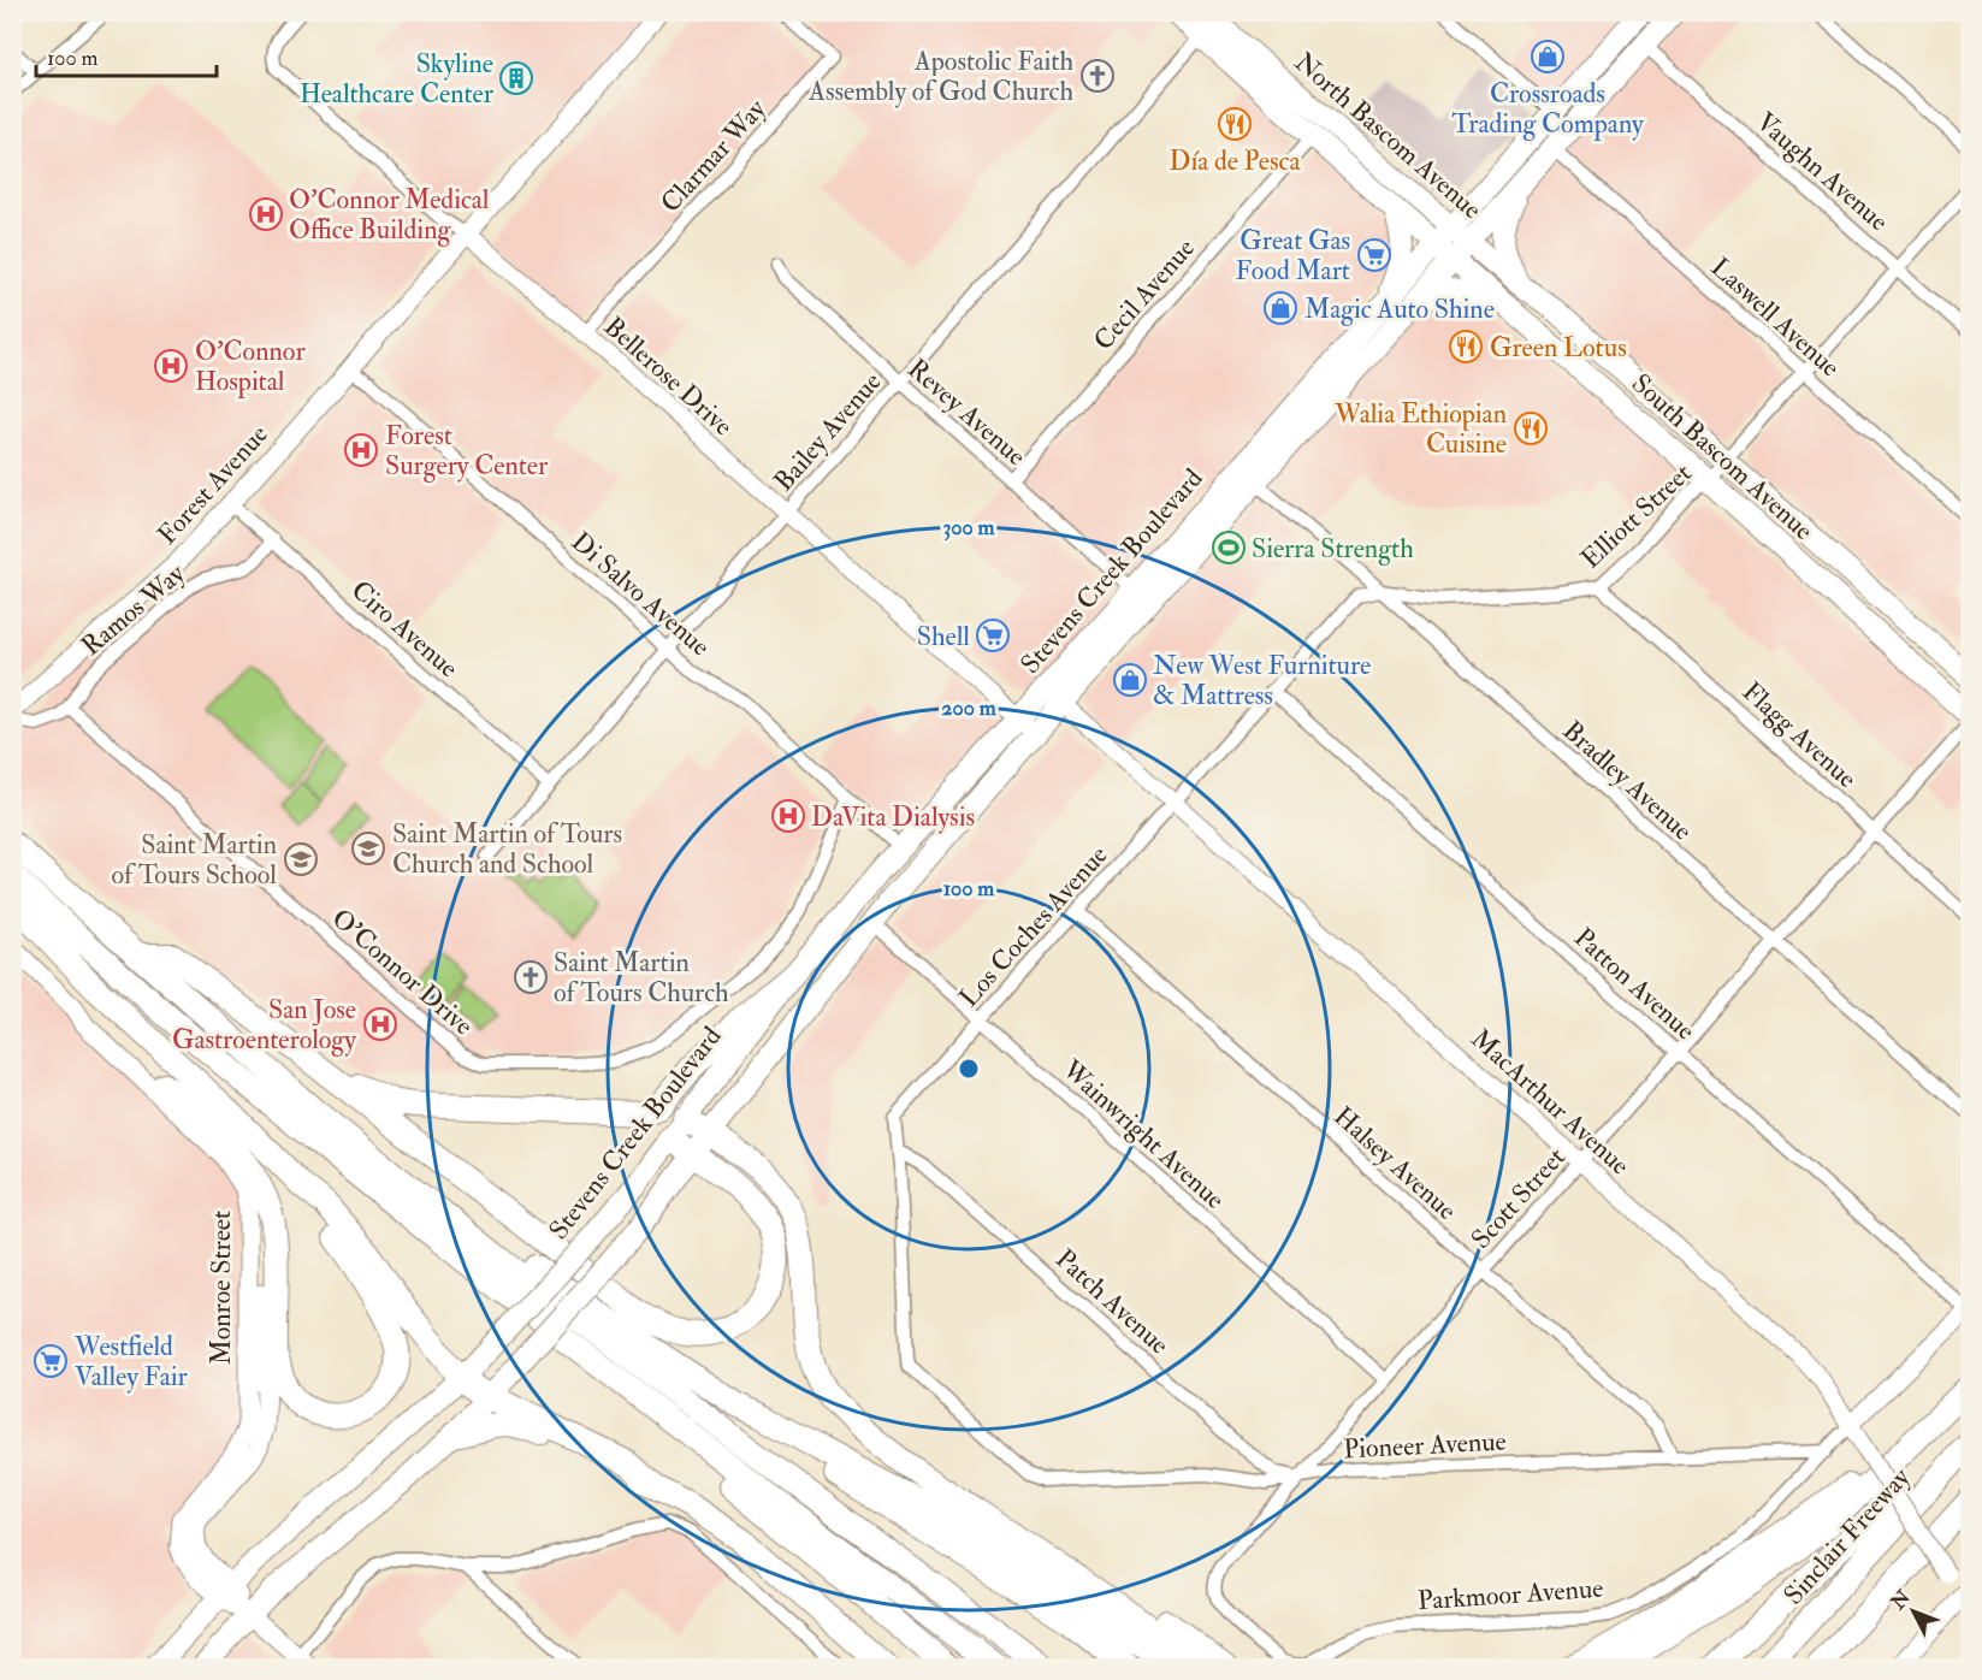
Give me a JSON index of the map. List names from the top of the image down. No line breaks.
{"streets":{"highway":["Sinclair Freeway"],"main road":["North Bascom Avenue","South Bascom Avenue","Forest Avenue","Stevens Creek Boulevard","Monroe Street"],"street":["Clarmar Way","Vaughn Avenue","Cecil Avenue","Laswell Avenue","Bellerose Drive","Revey Avenue","Bailey Avenue","Elliott Street","Di Salvo Avenue","Ramos Way","Ciro Avenue","Flagg Avenue","Bradley Avenue","Los Coches Avenue","O’Connor Drive","Patton Avenue","MacArthur Avenue","Wainwright Avenue","Halsey Avenue","Scott Street","Patch Avenue","Pioneer Avenue","Parkmoor Avenue"]},"crossings":[["North Bascom Avenue","Cecil Avenue"],["North Bascom Avenue","Bailey Avenue"],["North Bascom Avenue","South Bascom Avenue"],["North Bascom Avenue","Stevens Creek Boulevard"],["Clarmar Way","Bellerose Drive"],["Vaughn Avenue","Elliott Street"],["Vaughn Avenue","Stevens Creek Boulevard"],["Cecil Avenue","Revey Avenue"],["Laswell Avenue","Elliott Street"],["Laswell Avenue","Stevens Creek Boulevard"],["Bellerose Drive","Bailey Avenue"],["Bellerose Drive","Forest Avenue"],["Bellerose Drive","Stevens Creek Boulevard"],["Revey Avenue","Bailey Avenue"],["Revey Avenue","Stevens Creek Boulevard"],["Bailey Avenue","Di Salvo Avenue"],["Bailey Avenue","Ciro Avenue"],["South Bascom Avenue","Elliott Street"],["South Bascom Avenue","Stevens Creek Boulevard"],["Forest Avenue","Di Salvo Avenue"],["Forest Avenue","Ciro Avenue"],["Elliott Street","Flagg Avenue"],["Elliott Street","Bradley Avenue"],["Elliott Street","Los Coches Avenue"],["Stevens Creek Boulevard","Di Salvo Avenue"],["Stevens Creek Boulevard","Bradley Avenue"],["Stevens Creek Boulevard","MacArthur Avenue"],["Stevens Creek Boulevard","Wainwright Avenue"],["Stevens Creek Boulevard","Monroe Street"],["Di Salvo Avenue","O’Connor Drive"],["Ramos Way","Ciro Avenue"],["Ramos Way","O’Connor Drive"],["Flagg Avenue","Scott Street"],["Bradley Avenue","Los Coches Avenue"],["Bradley Avenue","Scott Street"],["Los Coches Avenue","Patton Avenue"],["Los Coches Avenue","MacArthur Avenue"],["Los Coches Avenue","Wainwright Avenue"],["Los Coches Avenue","Halsey Avenue"],["Los Coches Avenue","Patch Avenue"],["Los Coches Avenue","Pioneer Avenue"],["Patton Avenue","Scott Street"],["Patton Avenue","Parkmoor Avenue"],["MacArthur Avenue","Scott Street"],["MacArthur Avenue","Parkmoor Avenue"],["Wainwright Avenue","Scott Street"],["Halsey Avenue","Scott Street"],["Halsey Avenue","Pioneer Avenue"],["Scott Street","Patch Avenue"],["Scott Street","Pioneer Avenue"],["Scott Street","Parkmoor Avenue"],["Patch Avenue","Pioneer Avenue"],["Pioneer Avenue","Parkmoor Avenue"]],"places":{"shop":["Crossroads Trading Company","Magic Auto Shine","New West Furniture & Mattress"],"church":["Apostolic Faith Assembly of God Church","Saint Martin of Tours Church"],"building":["Skyline Healthcare Center"],"restaurant":["Día de Pesca","Green Lotus","Walia Ethiopian Cuisine"],"hospital":["O’Connor Medical Office Building","O’Connor Hospital","Forest Surgery Center","DaVita Dialysis","San Jose Gastroenterology"],"supermarket":["Great Gas Food Mart","Shell","Westfield Valley Fair"],"sports":["Sierra Strength"],"school or university":["Saint Martin of Tours Church and School","Saint Martin of Tours School"]},"scale_bar":"100 m","north":"top left","rings":["300 m","200 m","100 m"]}
